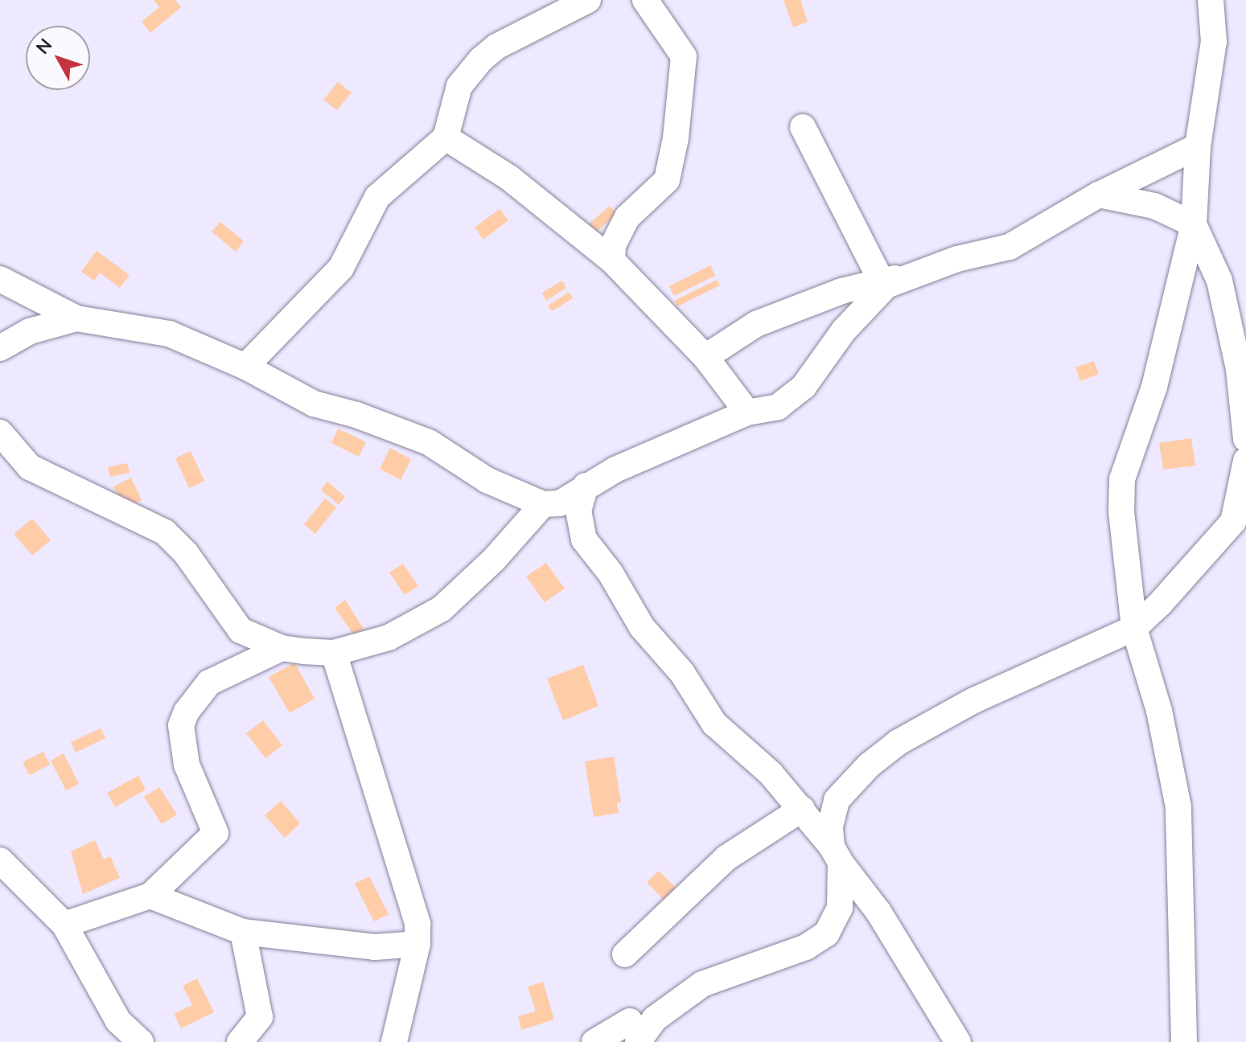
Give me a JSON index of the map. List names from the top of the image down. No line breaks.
{"north":"top left"}
